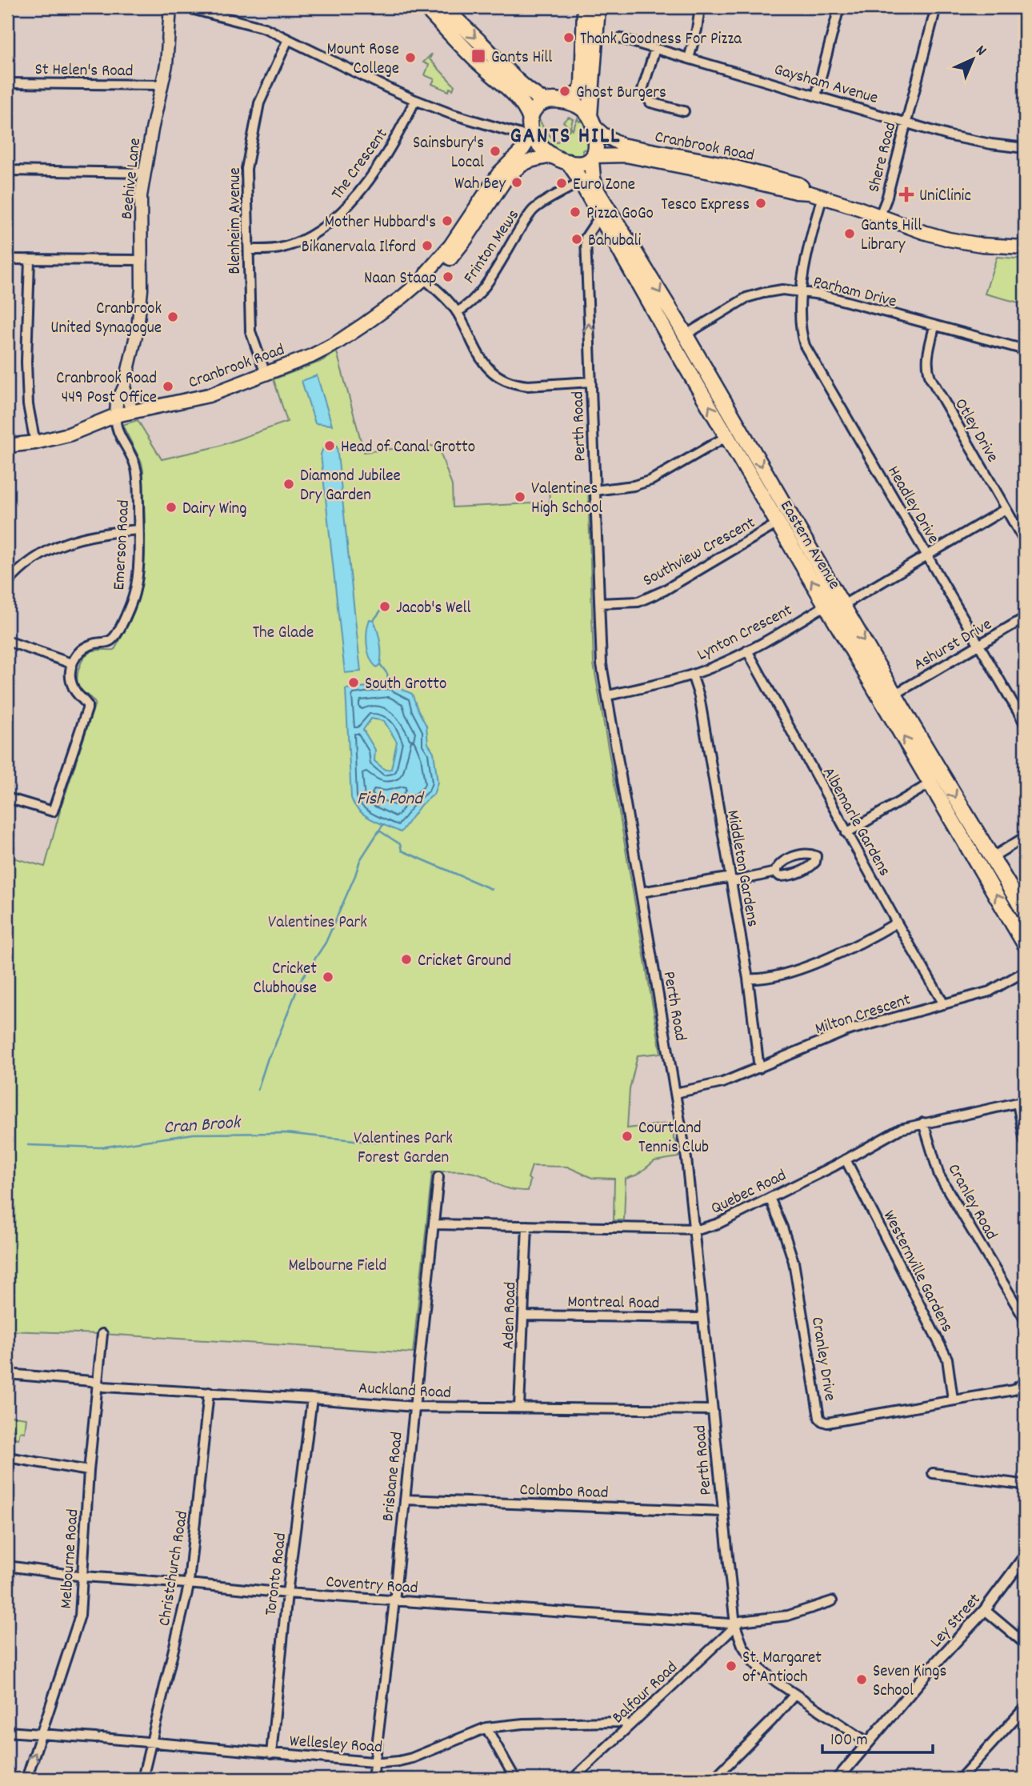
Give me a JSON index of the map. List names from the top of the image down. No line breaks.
{"streets":{"highway":["Eastern Avenue"],"main road":["Cranbrook Road","Beehive Lane"],"street":["St Helen's Road","Gaysham Avenue","Shere Road","The Crescent","Blenheim Avenue","Frinton Mews","Parham Drive","Perth Road","Otley Drive","Headley Drive","Emerson Road","Southview Crescent","Lynton Crescent","Ashurst Drive","Albemarle Gardens","Middleton Gardens","Milton Crescent","Quebec Road","Cranley Road","Westernville Gardens","Montreal Road","Aden Road","Cranley Drive","Auckland Road","Brisbane Road","Colombo Road","Melbourne Road","Christchurch Road","Toronto Road","Coventry Road","Ley Street","Balfour Road","Wellesley Road"]},"crossings":[["St Helen's Road","Beehive Lane"],["Gaysham Avenue","Shere Road"],["Cranbrook Road","Shere Road"],["Cranbrook Road","Beehive Lane"],["Cranbrook Road","Blenheim Avenue"],["Cranbrook Road","Headley Drive"],["Cranbrook Road","Eastern Avenue"],["Cranbrook Road","Emerson Road"],["The Crescent","Blenheim Avenue"],["Beehive Lane","Emerson Road"],["Frinton Mews","Eastern Avenue"],["Parham Drive","Otley Drive"],["Parham Drive","Headley Drive"],["Parham Drive","Eastern Avenue"],["Perth Road","Eastern Avenue"],["Perth Road","Southview Crescent"],["Perth Road","Lynton Crescent"],["Perth Road","Milton Crescent"],["Perth Road","Quebec Road"],["Perth Road","Montreal Road"],["Perth Road","Auckland Road"],["Perth Road","Colombo Road"],["Perth Road","Coventry Road"],["Perth Road","Ley Street"],["Perth Road","Balfour Road"],["Headley Drive","Ashurst Drive"],["Eastern Avenue","Southview Crescent"],["Eastern Avenue","Lynton Crescent"],["Eastern Avenue","Ashurst Drive"],["Lynton Crescent","Albemarle Gardens"],["Lynton Crescent","Middleton Gardens"],["Albemarle Gardens","Milton Crescent"],["Middleton Gardens","Milton Crescent"],["Quebec Road","Cranley Road"],["Quebec Road","Westernville Gardens"],["Quebec Road","Aden Road"],["Quebec Road","Cranley Drive"],["Quebec Road","Brisbane Road"],["Westernville Gardens","Cranley Drive"],["Montreal Road","Aden Road"],["Aden Road","Auckland Road"],["Auckland Road","Brisbane Road"],["Auckland Road","Melbourne Road"],["Auckland Road","Christchurch Road"],["Auckland Road","Toronto Road"],["Brisbane Road","Colombo Road"],["Brisbane Road","Coventry Road"],["Brisbane Road","Wellesley Road"],["Melbourne Road","Coventry Road"],["Melbourne Road","Wellesley Road"],["Christchurch Road","Coventry Road"],["Christchurch Road","Wellesley Road"],["Toronto Road","Coventry Road"],["Toronto Road","Wellesley Road"],["Coventry Road","Balfour Road"],["Balfour Road","Wellesley Road"]],"districts":["GANTS HILL"],"water":["Fish Pond","Cran Brook"],"parks":["The Glade","Valentines Park","Valentines Park Forest Garden","Melbourne Field"],"places":{"other":["Thank Goodness For Pizza","Mount Rose College","Ghost Burgers","Sainsbury's Local","Wah Bey","Euro Zone","Tesco Express","Pizza GoGo","Mother Hubbard's","Gants Hill Library","Bahubali","Bikanervala Ilford","Naan Staap","Cranbrook United Synagogue","Cranbrook Road 449 Post Office","Head of Canal Grotto","Diamond Jubilee Dry Garden","Valentines High School","Dairy Wing","Jacob's Well","South Grotto","Cricket Ground","Cricket Clubhouse","Courtland Tennis Club","St. Margaret of Antioch","Seven Kings School"],"transit":["Gants Hill"],"health":["UniClinic"]},"scale_bar":"100 m","north":"top right"}
